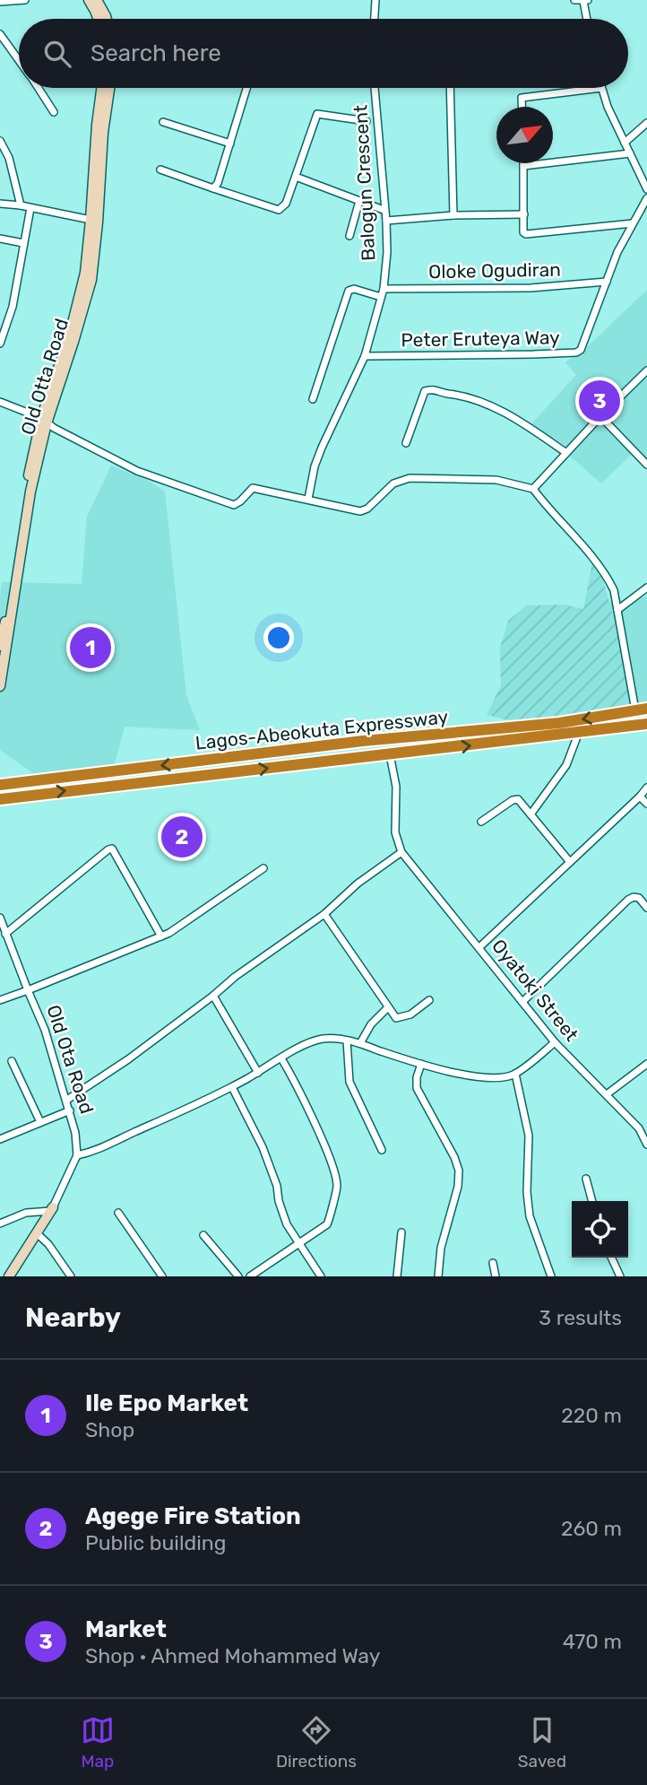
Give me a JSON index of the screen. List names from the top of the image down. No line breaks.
{"streets":{"highway":["Lagos-Abeokuta Expressway"],"main road":["Old Otta Road"],"street":["Balogun Crescent","Oloke Ogudiran","Peter Eruteya Way","Oyatoki Street","Old Ota Road"]},"crossings":[["Balogun Crescent","Oloke Ogudiran"],["Balogun Crescent","Peter Eruteya Way"],["Oloke Ogudiran","Peter Eruteya Way"]],"north":"top right","page":{"search":"Search here","pins":["3","1","2"],"heading":["Nearby","3 results"],"list":[{"mark":"1","name":"Ile Epo Market","note":"Shop","value":"220 m"},{"mark":"2","name":"Agege Fire Station","note":"Public building","value":"260 m"},{"mark":"3","name":"Market","note":"Shop · Ahmed Mohammed Way","value":"470 m"}],"nav":["Map","Directions","Saved"]}}
